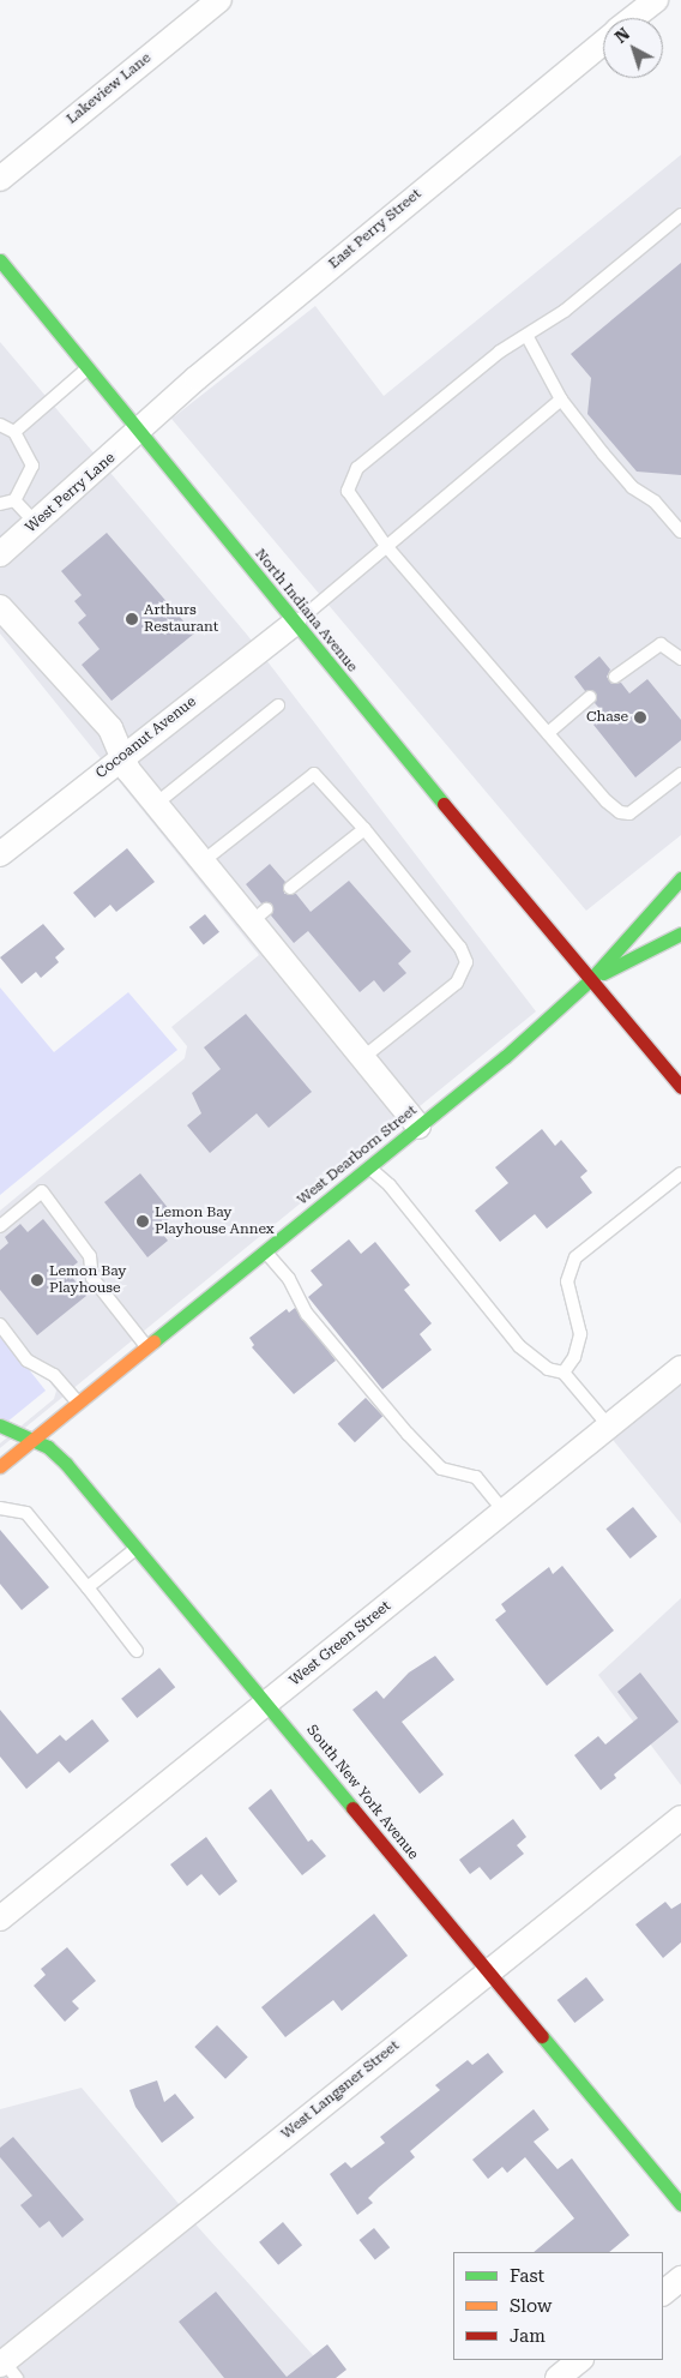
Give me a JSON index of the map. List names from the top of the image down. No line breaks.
{"streets":{"street":["Lakeview Lane","East Perry Street","West Perry Lane","North Indiana Avenue","Cocoanut Avenue","West Dearborn Street","West Green Street","South New York Avenue","West Langsner Street"]},"crossings":[["East Perry Street","West Perry Lane"],["East Perry Street","North Indiana Avenue"],["West Perry Lane","North Indiana Avenue"],["North Indiana Avenue","Cocoanut Avenue"],["North Indiana Avenue","West Dearborn Street"],["West Dearborn Street","South New York Avenue"],["West Green Street","South New York Avenue"],["South New York Avenue","West Langsner Street"]],"places":["Arthurs Restaurant","Chase","Lemon Bay Playhouse Annex","Lemon Bay Playhouse"],"legend":["Fast","Slow","Jam"],"north":"top left"}
